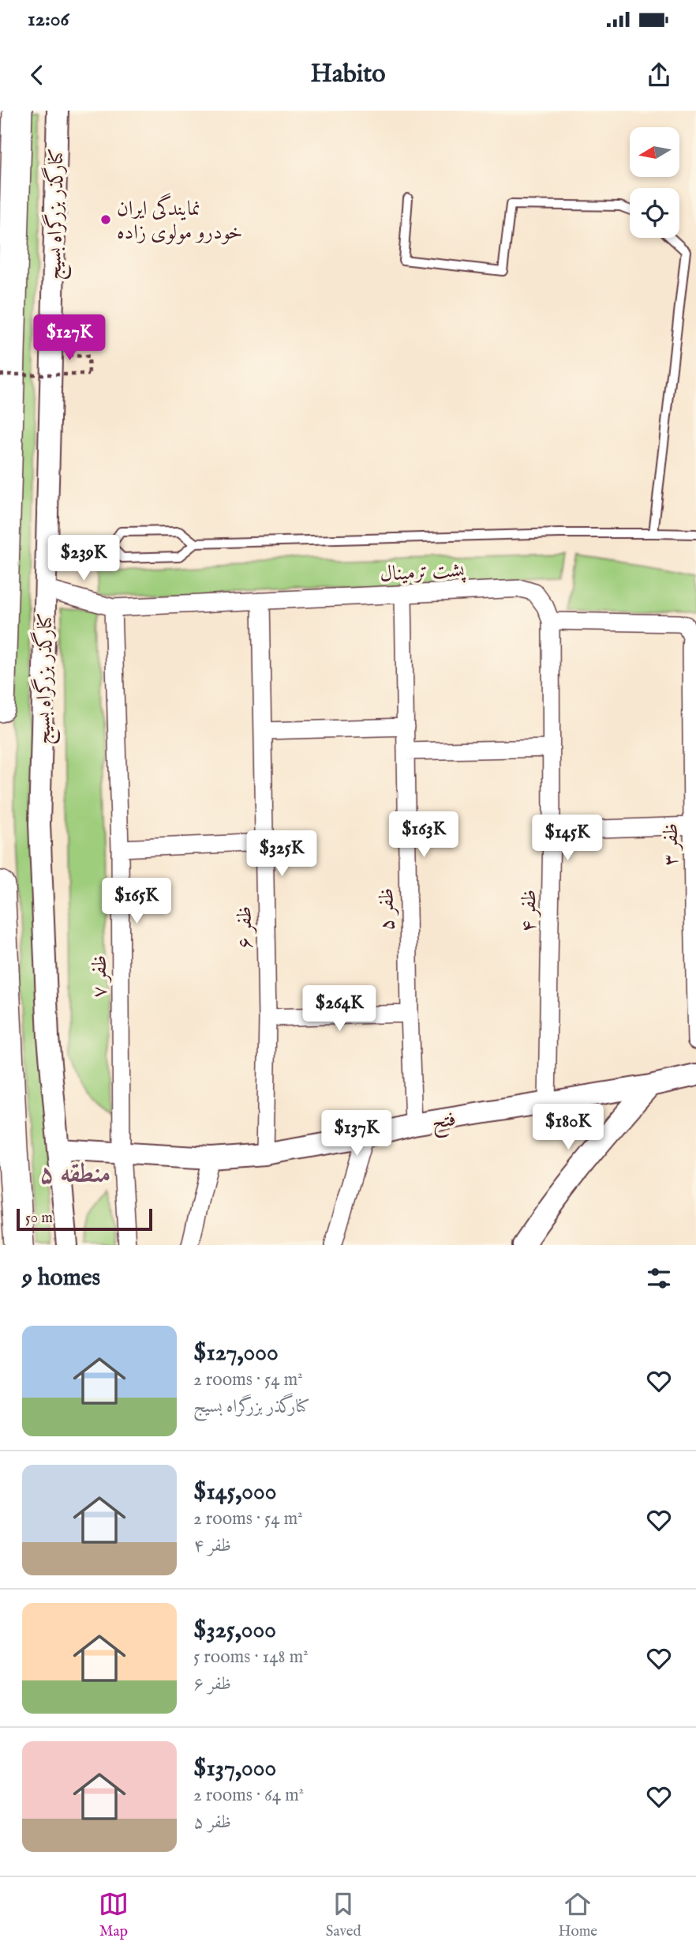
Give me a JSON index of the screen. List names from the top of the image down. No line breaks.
{"streets":{"street":["کنارگذر بزرگراه بسیج","پشت ترمینال","ظفر ۳","ظفر ۵","ظفر ۴","ظفر ۶","ظفر ۷","فتح"]},"crossings":[["کنارگذر بزرگراه بسیج","پشت ترمینال"],["کنارگذر بزرگراه بسیج","فتح"],["پشت ترمینال","ظفر ۵"],["پشت ترمینال","ظفر ۴"],["پشت ترمینال","ظفر ۶"],["پشت ترمینال","ظفر ۷"],["ظفر ۵","فتح"],["ظفر ۴","فتح"],["ظفر ۶","فتح"],["ظفر ۷","فتح"]],"districts":["منطقه ۵"],"places":["نمایندگی ایران خودرو مولوی زاده"],"scale_bar":"50 m","north":"left","page":{"status":"12:06","header":"Habito","price":["$127K","$239K","$163K","$145K","$325K","$165K","$264K","$180K","$137K"],"scale":"50 m","heading":"9 homes","list":[{"name":"$127,000","note":"2 rooms · 54 m² · کنارگذر بزرگراه بسیج"},{"name":"$145,000","note":"2 rooms · 54 m² · ظفر ۴"},{"name":"$325,000","note":"5 rooms · 148 m² · ظفر ۶"},{"name":"$137,000","note":"2 rooms · 64 m² · ظفر ۵"}],"tabs":["Map","Saved","Home"]}}
